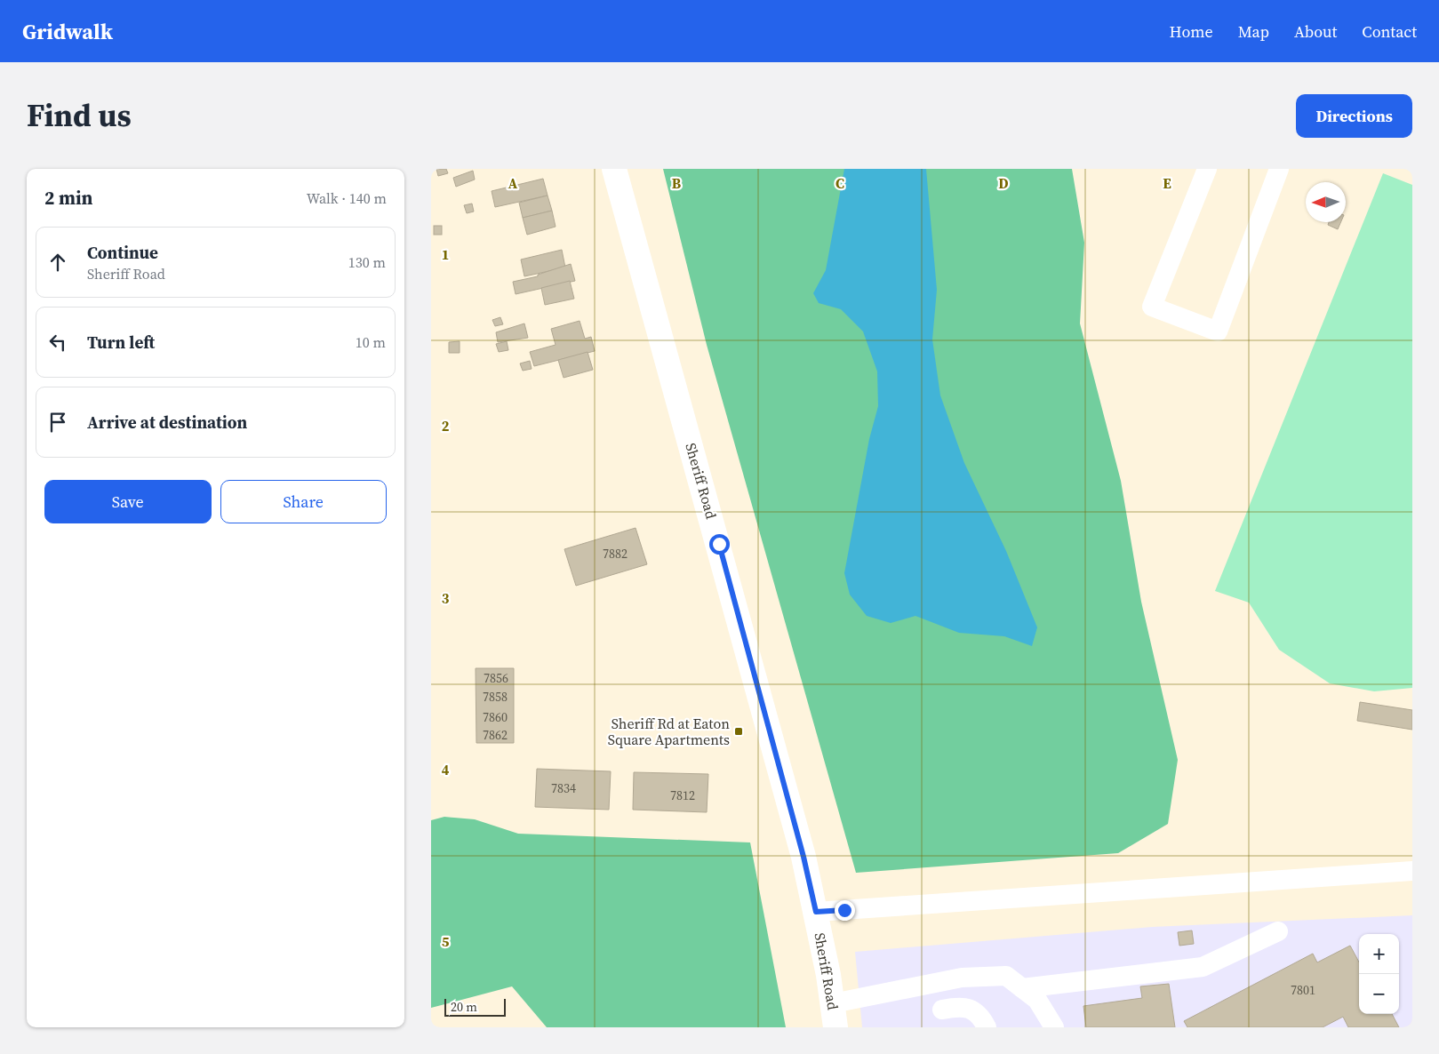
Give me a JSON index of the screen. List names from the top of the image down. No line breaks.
{"streets":{"main road":["Sheriff Road"]},"places":{"transit":["Sheriff Rd at Eaton Square Apartments"]},"house_numbers":["7882","7856","7858","7860","7862","7834","7812","7801"],"scale_bar":"20 m","north":"left","page":{"header":"Gridwalk","nav":["Home","Map","About","Contact"],"title":"Find us","buttons":["Directions",["Save","Share"]],"heading":["2 min","Walk · 140 m"],"list":[["Continue","Sheriff Road","130 m"],["Turn left","10 m"],"Arrive at destination"],"map_buttons":["+","−"],"scale":"20 m"},"grid":{"columns":["A","B","C","D","E"],"rows":["1","2","3","4","5"]}}
